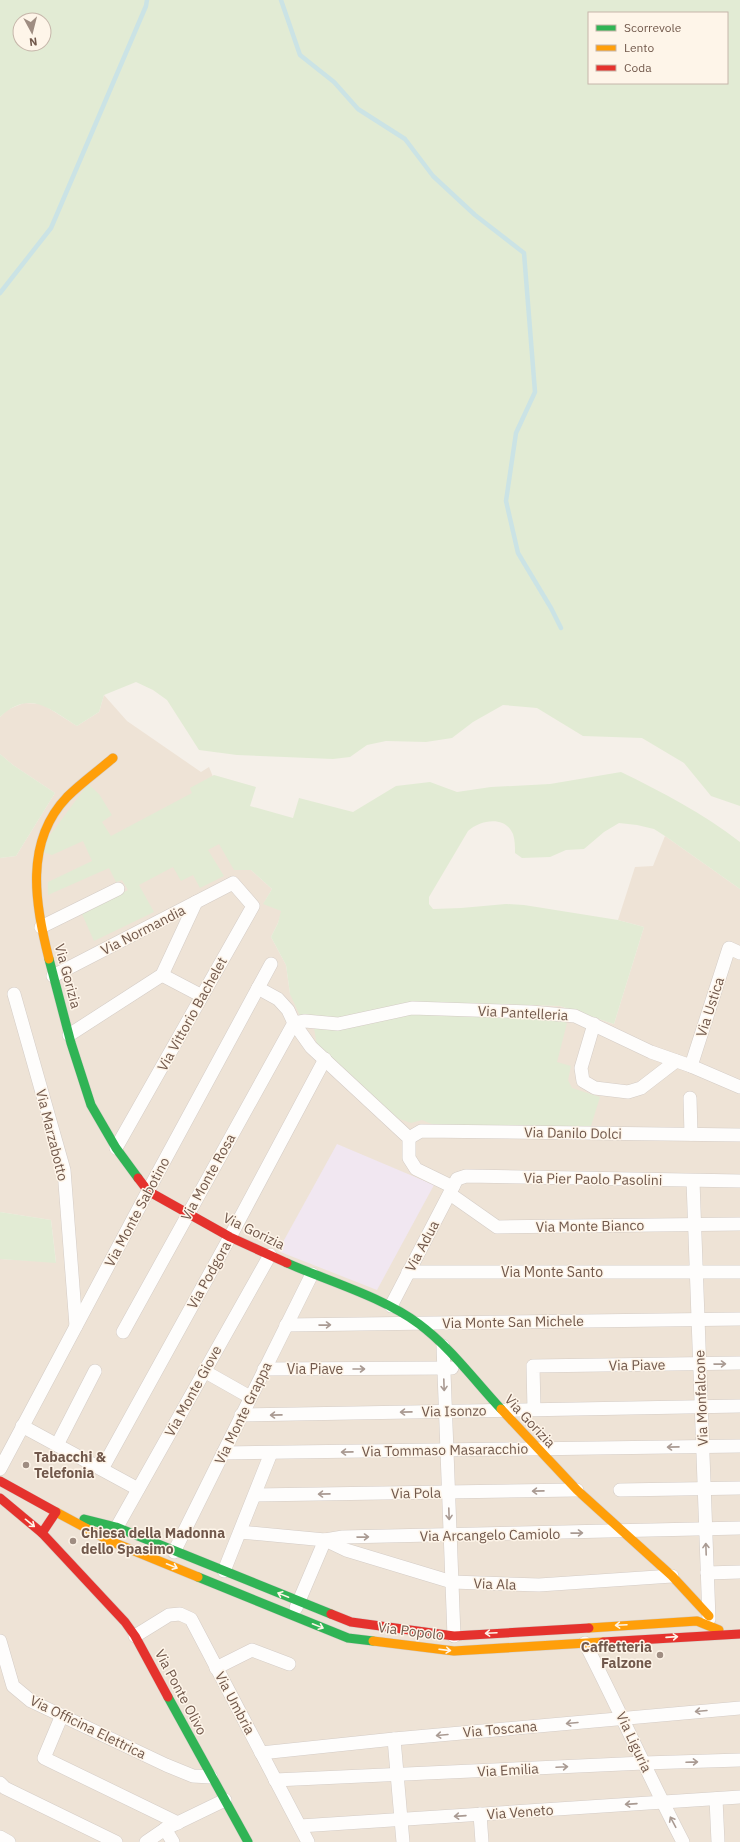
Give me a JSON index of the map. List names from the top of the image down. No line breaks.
{"streets":{"street":["Via Normandia","Via Gorizia","Via Ustica","Via Pantelleria","Via Vittorio Bachelet","Via Danilo Dolci","Via Marzabotto","Via Monte Rosa","Via Pier Paolo Pasolini","Via Monte Sabotino","Via Monte Bianco","Via Adua","Via Monte Santo","Via Podgora","Via Monte San Michele","Via Piave","Via Monte Giove","Via Monfalcone","Via Isonzo","Via Monte Grappa","Via Tommaso Masaracchio","Via Pola","Via Arcangelo Camiolo","Via Ala","Via Popolo","Via Ponte Olivo","Via Umbria","Via Officina Elettrica","Via Toscana","Via Liguria","Via Emilia","Via Veneto"]},"crossings":[["Via Normandia","Via Gorizia"],["Via Normandia","Via Vittorio Bachelet"],["Via Gorizia","Via Vittorio Bachelet"],["Via Gorizia","Via Monte Rosa"],["Via Gorizia","Via Monte Sabotino"],["Via Gorizia","Via Adua"],["Via Gorizia","Via Podgora"],["Via Gorizia","Via Monte San Michele"],["Via Gorizia","Via Piave"],["Via Gorizia","Via Monte Giove"],["Via Gorizia","Via Monfalcone"],["Via Gorizia","Via Isonzo"],["Via Gorizia","Via Monte Grappa"],["Via Gorizia","Via Tommaso Masaracchio"],["Via Gorizia","Via Pola"],["Via Gorizia","Via Arcangelo Camiolo"],["Via Gorizia","Via Ala"],["Via Gorizia","Via Popolo"],["Via Ustica","Via Pantelleria"],["Via Pantelleria","Via Monte Rosa"],["Via Danilo Dolci","Via Monte Bianco"],["Via Marzabotto","Via Monte Sabotino"],["Via Pier Paolo Pasolini","Via Monte Bianco"],["Via Pier Paolo Pasolini","Via Adua"],["Via Pier Paolo Pasolini","Via Monfalcone"],["Via Monte Bianco","Via Adua"],["Via Monte Bianco","Via Monfalcone"],["Via Adua","Via Monte Santo"],["Via Monte Santo","Via Monfalcone"],["Via Monte San Michele","Via Monfalcone"],["Via Monte San Michele","Via Monte Grappa"],["Via Piave","Via Monfalcone"],["Via Piave","Via Isonzo"],["Via Piave","Via Monte Grappa"],["Via Monte Giove","Via Popolo"],["Via Monfalcone","Via Isonzo"],["Via Monfalcone","Via Tommaso Masaracchio"],["Via Monfalcone","Via Arcangelo Camiolo"],["Via Monfalcone","Via Popolo"],["Via Isonzo","Via Monte Grappa"],["Via Monte Grappa","Via Tommaso Masaracchio"],["Via Monte Grappa","Via Popolo"],["Via Arcangelo Camiolo","Via Ala"],["Via Popolo","Via Liguria"],["Via Ponte Olivo","Via Umbria"],["Via Ponte Olivo","Via Officina Elettrica"],["Via Umbria","Via Toscana"],["Via Umbria","Via Emilia"],["Via Umbria","Via Veneto"],["Via Toscana","Via Liguria"],["Via Liguria","Via Emilia"],["Via Liguria","Via Veneto"]],"one_way":["Via Piave","Via Isonzo","Via Tommaso Masaracchio","Via Pola","Via Arcangelo Camiolo","Via Toscana","Via Emilia","Via Veneto"],"places":["Tabacchi & Telefonia","Chiesa della Madonna dello Spasimo","Caffetteria Falzone"],"legend":["Scorrevole","Lento","Coda"],"north":"bottom"}
